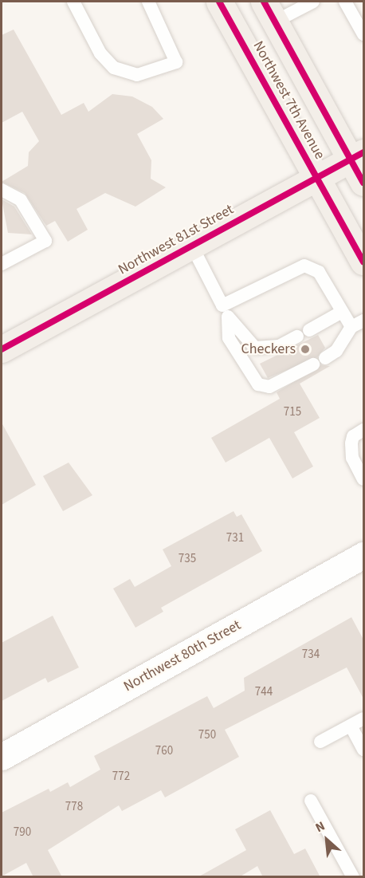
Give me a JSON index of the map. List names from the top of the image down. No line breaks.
{"streets":{"main road":["Northwest 7th Avenue","Northwest 81st Street"],"street":["Northwest 80th Street"]},"crossings":[["Northwest 7th Avenue","Northwest 81st Street"]],"places":["Checkers"],"house_numbers":["715","731","735","734","744","750","760","772","778","790"],"north":"top left"}
